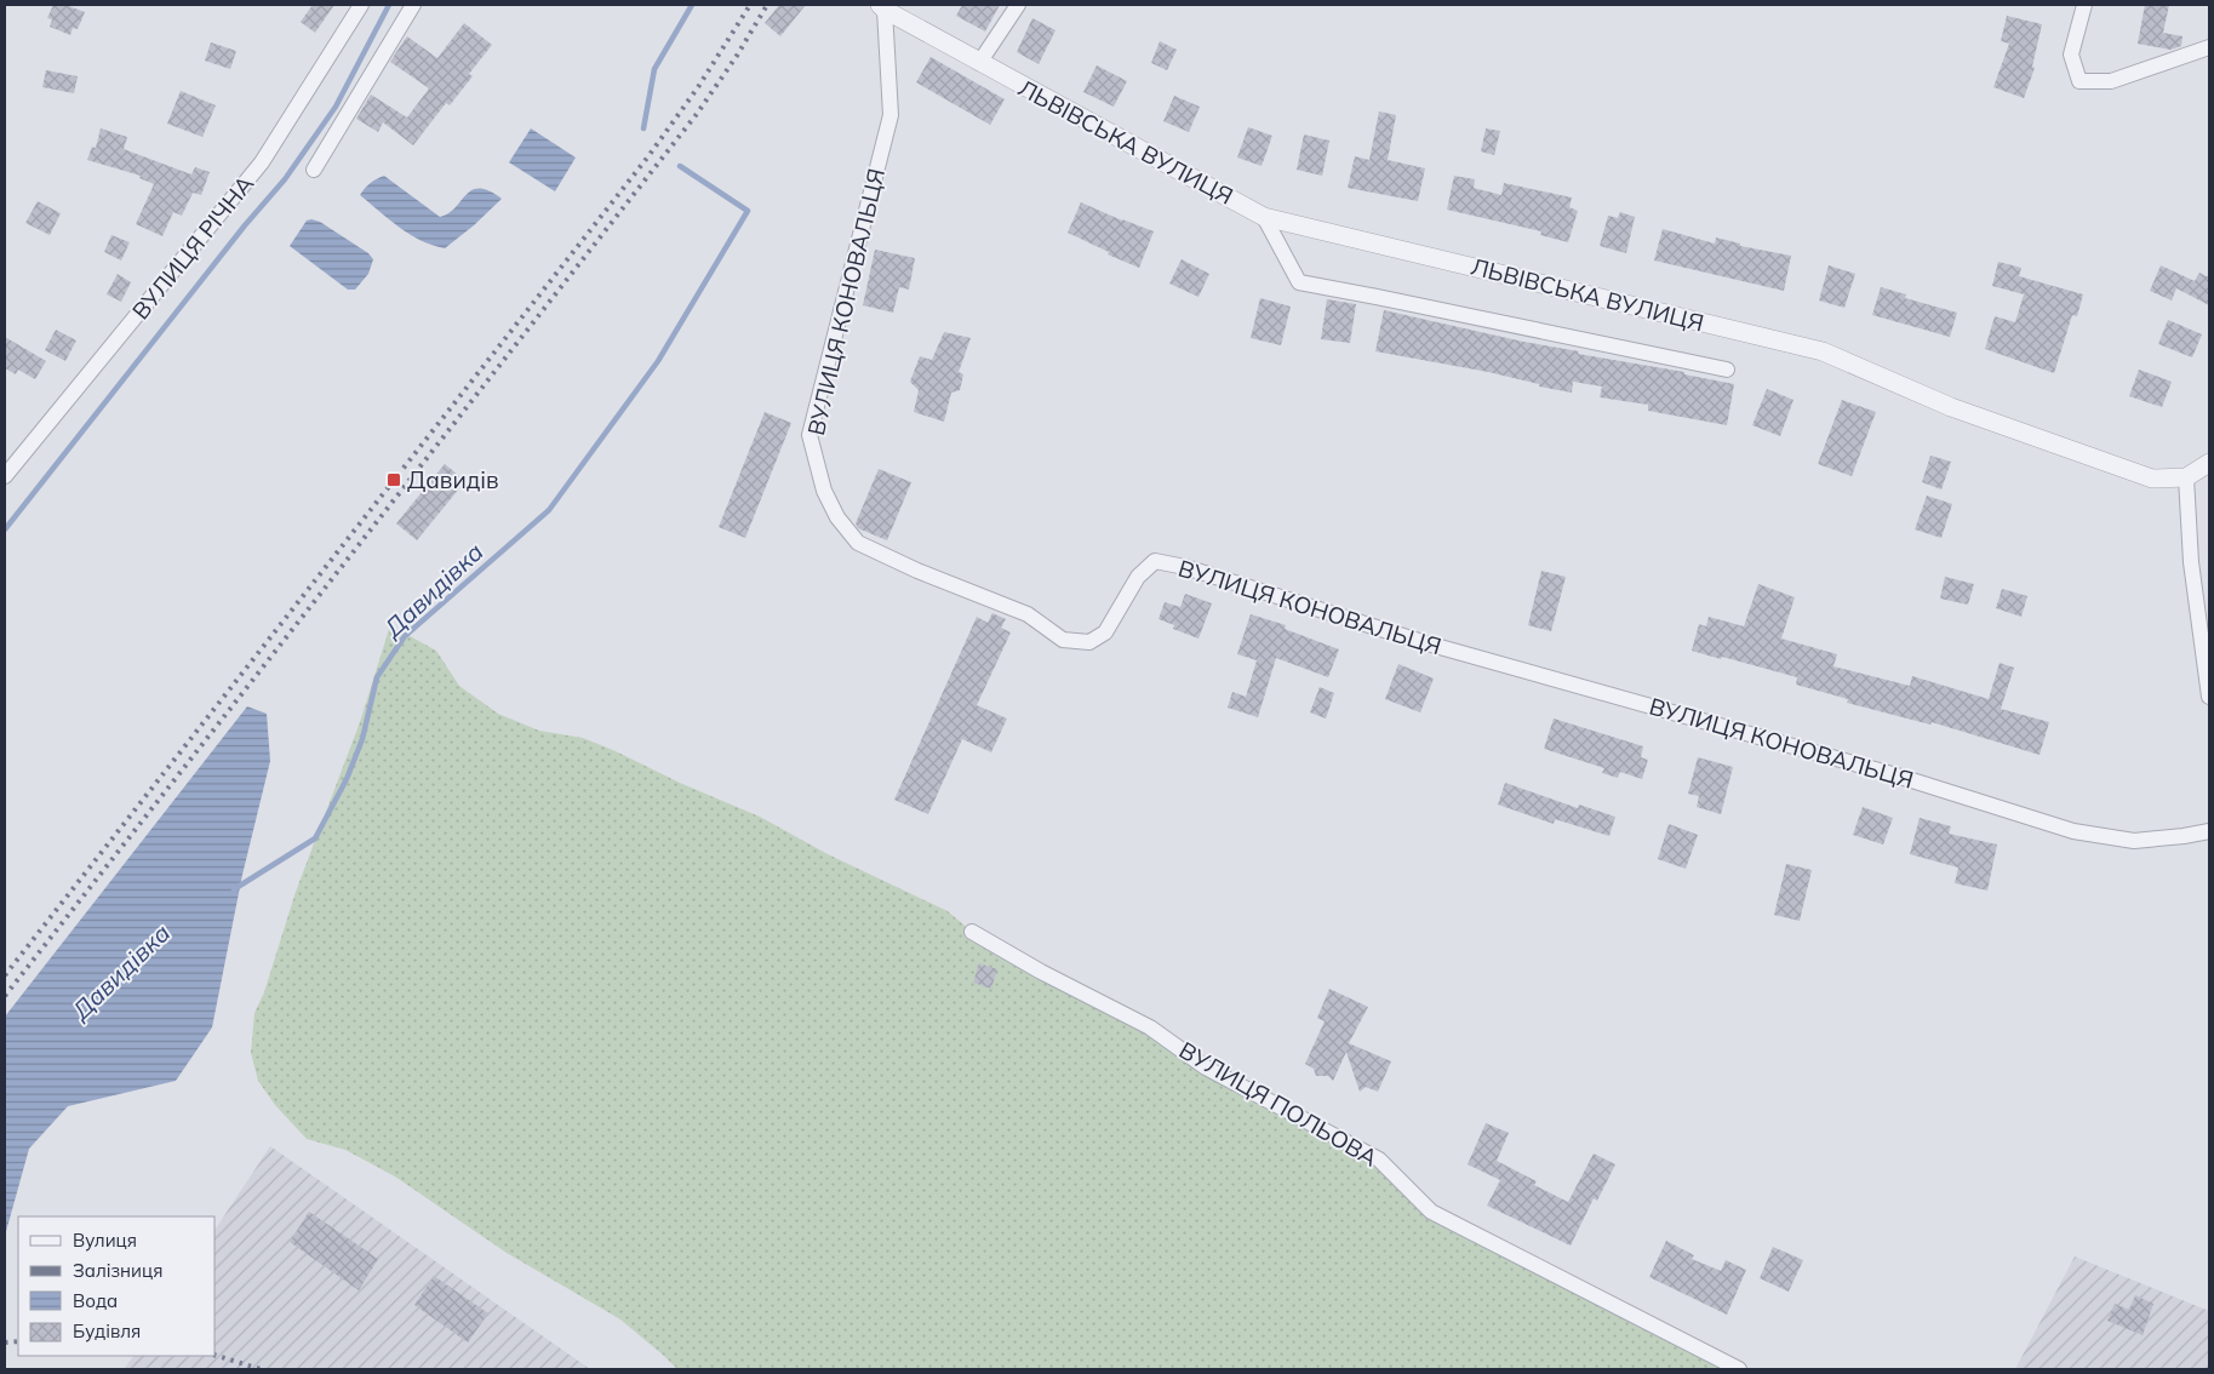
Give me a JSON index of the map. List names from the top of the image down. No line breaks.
{"streets":{"street":["ЛЬВІВСЬКА ВУЛИЦЯ","ВУЛИЦЯ РІЧНА","ВУЛИЦЯ КОНОВАЛЬЦЯ","ВУЛИЦЯ ПОЛЬОВА"]},"crossings":[["ЛЬВІВСЬКА ВУЛИЦЯ","ВУЛИЦЯ КОНОВАЛЬЦЯ"]],"water":["Давидівка"],"places":{"transit":["Давидів"]},"legend":["Вулиця","Залізниця","Вода","Будівля"]}
